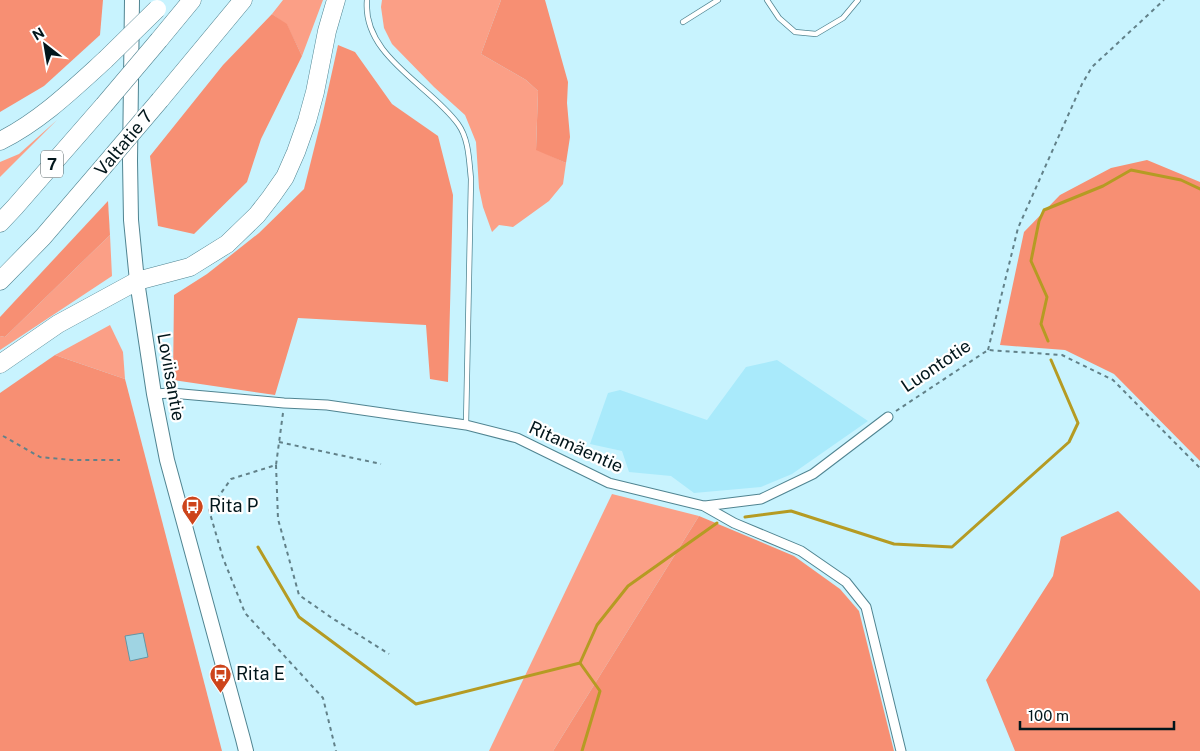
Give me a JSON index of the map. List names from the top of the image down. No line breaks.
{"streets":{"highway":["Valtatie 7","7"],"main road":["Loviisantie"],"street":["Ritamäentie"],"path":["Luontotie"]},"crossings":[["Loviisantie","Ritamäentie"]],"places":{"bus stop":["Rita P","Rita E"]},"scale_bar":"100 m","north":"top left"}
